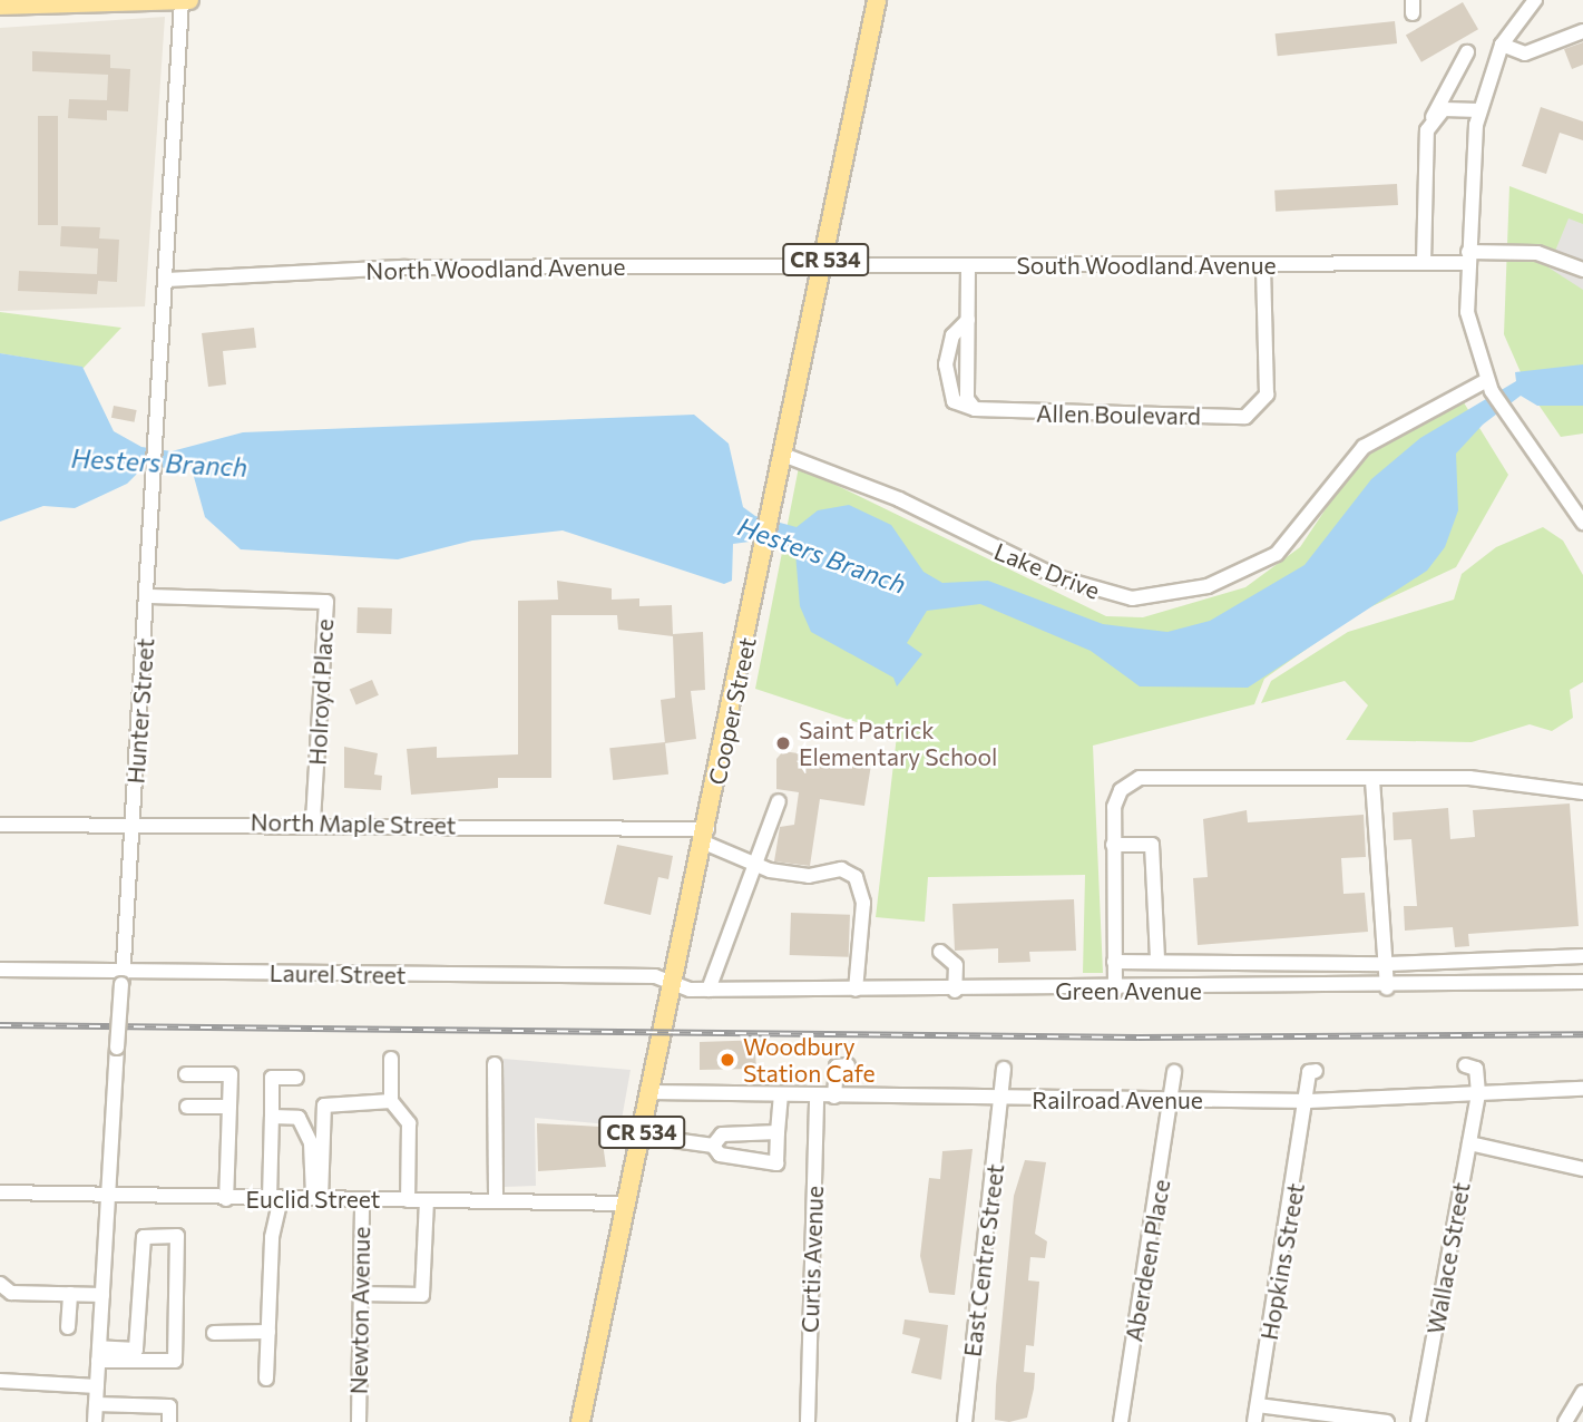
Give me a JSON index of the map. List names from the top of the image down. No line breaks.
{"streets":{"main road":["CR 534","Cooper Street"],"street":["South Woodland Avenue","North Woodland Avenue","Allen Boulevard","Lake Drive","Holroyd Place","Hunter Street","North Maple Street","Laurel Street","Green Avenue","Railroad Avenue","Euclid Street","Wallace Street","Curtis Avenue","East Centre Street","Aberdeen Place","Hopkins Street","Newton Avenue"]},"crossings":[["South Woodland Avenue","North Woodland Avenue"],["South Woodland Avenue","Allen Boulevard"],["South Woodland Avenue","Cooper Street"],["North Woodland Avenue","Hunter Street"],["North Woodland Avenue","Cooper Street"],["Lake Drive","Cooper Street"],["Holroyd Place","Hunter Street"],["Holroyd Place","North Maple Street"],["Hunter Street","North Maple Street"],["Hunter Street","Laurel Street"],["Hunter Street","Euclid Street"],["Cooper Street","North Maple Street"],["Cooper Street","Laurel Street"],["Cooper Street","Green Avenue"],["Cooper Street","Railroad Avenue"],["Cooper Street","Euclid Street"],["Laurel Street","Green Avenue"],["Railroad Avenue","Wallace Street"],["Railroad Avenue","Curtis Avenue"],["Railroad Avenue","East Centre Street"],["Railroad Avenue","Aberdeen Place"],["Railroad Avenue","Hopkins Street"],["Euclid Street","Newton Avenue"]],"water":["Hesters Branch"],"places":["Saint Patrick Elementary School","Woodbury Station Cafe"]}
